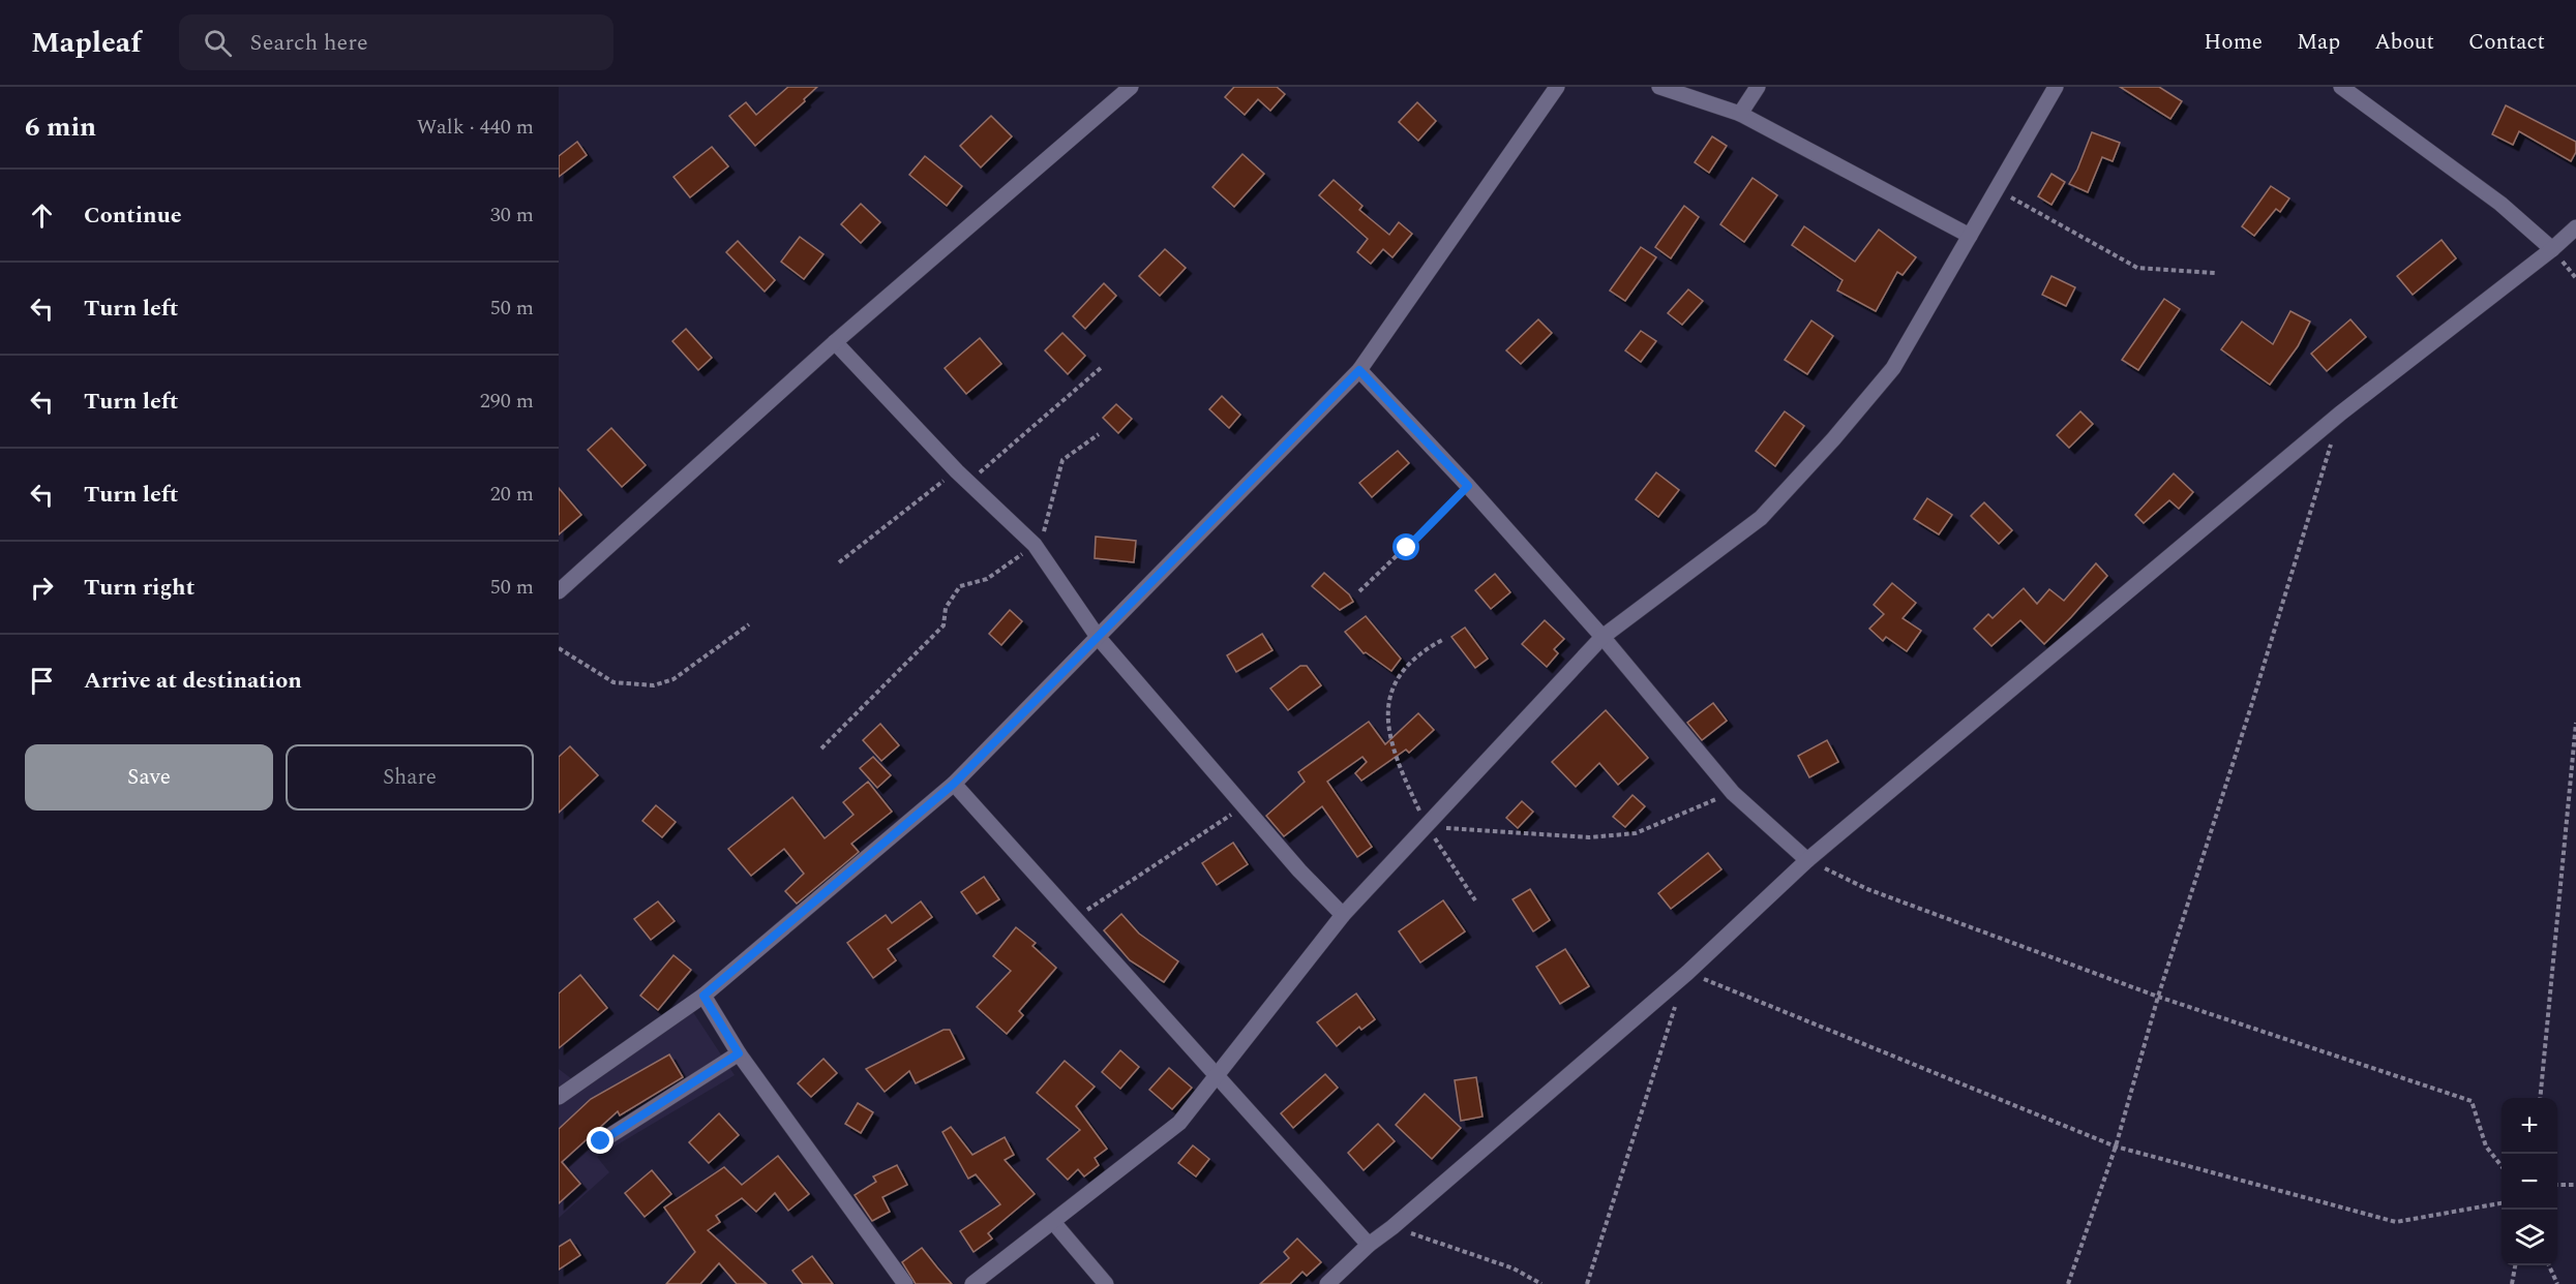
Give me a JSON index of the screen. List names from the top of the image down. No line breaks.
{"page":{"header":"Mapleaf","search":"Search here","nav":["Home","Map","About","Contact"],"heading":["6 min","Walk · 440 m"],"list":[["Continue","30 m"],["Turn left","50 m"],["Turn left","290 m"],["Turn left","20 m"],["Turn right","50 m"],"Arrive at destination"],"buttons":["Save","Share"],"map_buttons":["+","−"]}}
